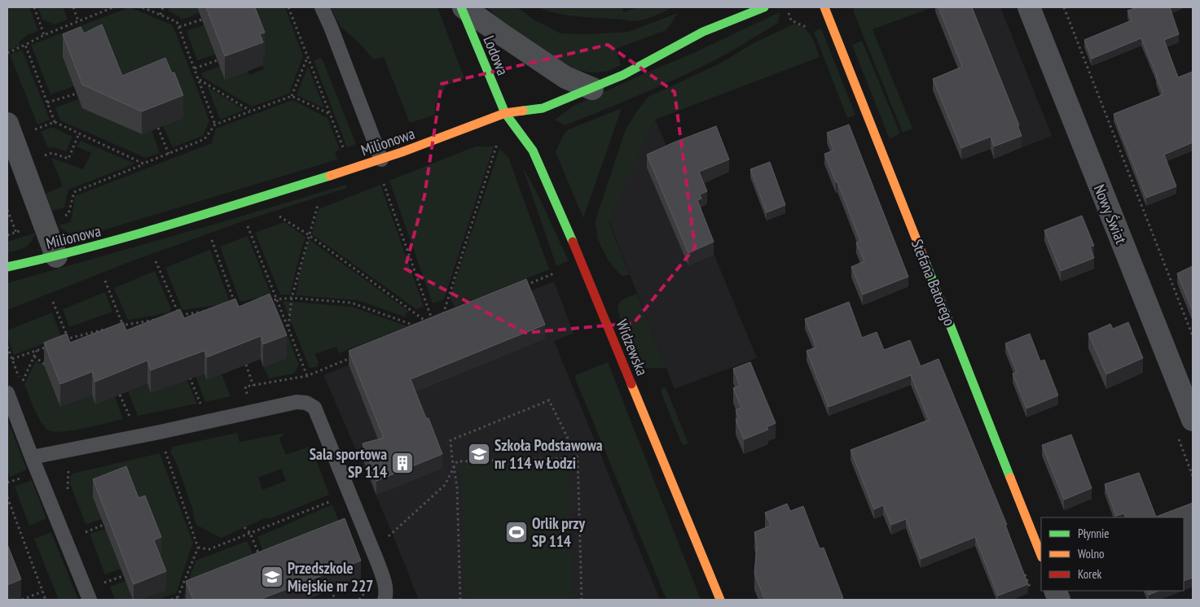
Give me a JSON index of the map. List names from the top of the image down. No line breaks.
{"streets":{"street":["Lodowa","Milionowa","Nowy Świat","Stefana Batorego","Widzewska"]},"crossings":[["Lodowa","Milionowa"],["Lodowa","Widzewska"],["Milionowa","Widzewska"]],"places":{"school or university":["Szkoła Podstawowa nr 114 w Łodzi","Przedszkole Miejskie nr 227"],"building":["Sala sportowa SP 114"],"sports":["Orlik przy SP 114"]},"legend":["Płynnie","Wolno","Korek"]}
